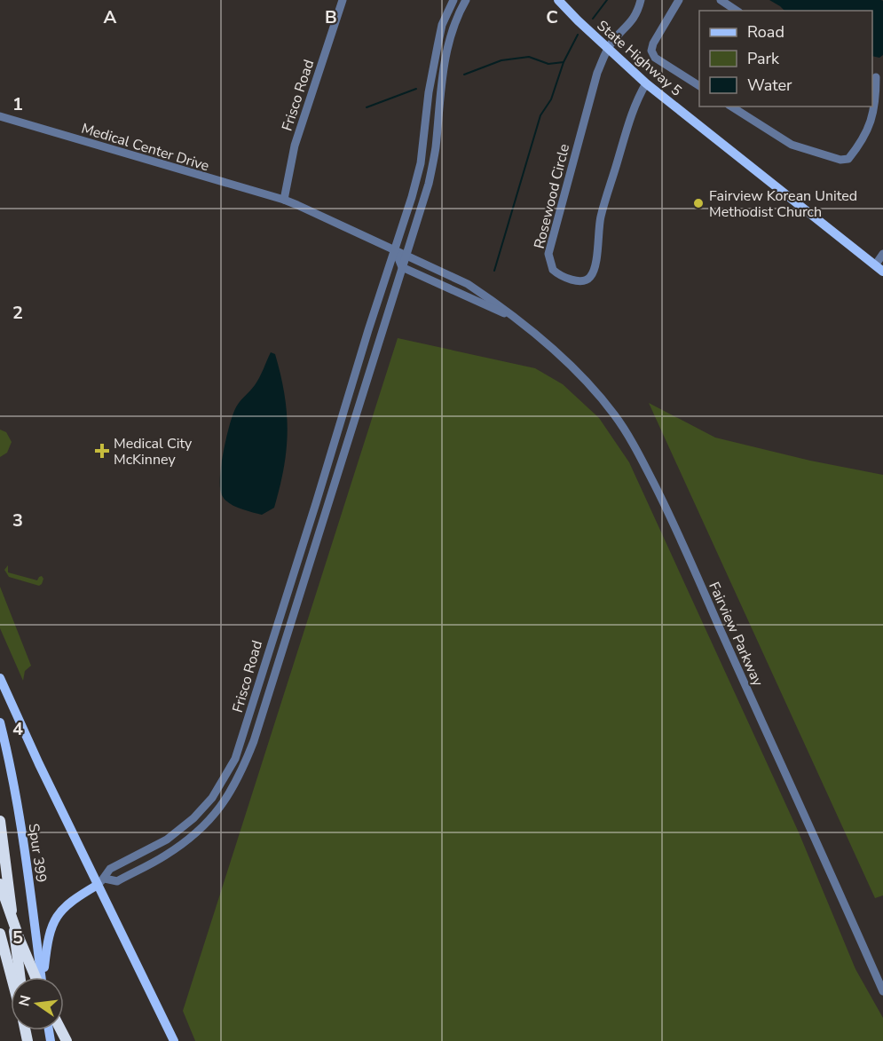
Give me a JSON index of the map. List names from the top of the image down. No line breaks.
{"streets":{"main road":["State Highway 5","Spur 399"],"street":["Frisco Road","Medical Center Drive","Rosewood Circle","Fairview Parkway"]},"crossings":[["State Highway 5","Rosewood Circle"],["Frisco Road","Medical Center Drive"],["Frisco Road","Fairview Parkway"],["Medical Center Drive","Fairview Parkway"]],"places":{"other":["Fairview Korean United Methodist Church"],"health":["Medical City McKinney"]},"legend":["Road","Park","Water"],"north":"left","grid":{"columns":["A","B","C"],"rows":["1","2","3","4","5"]}}
